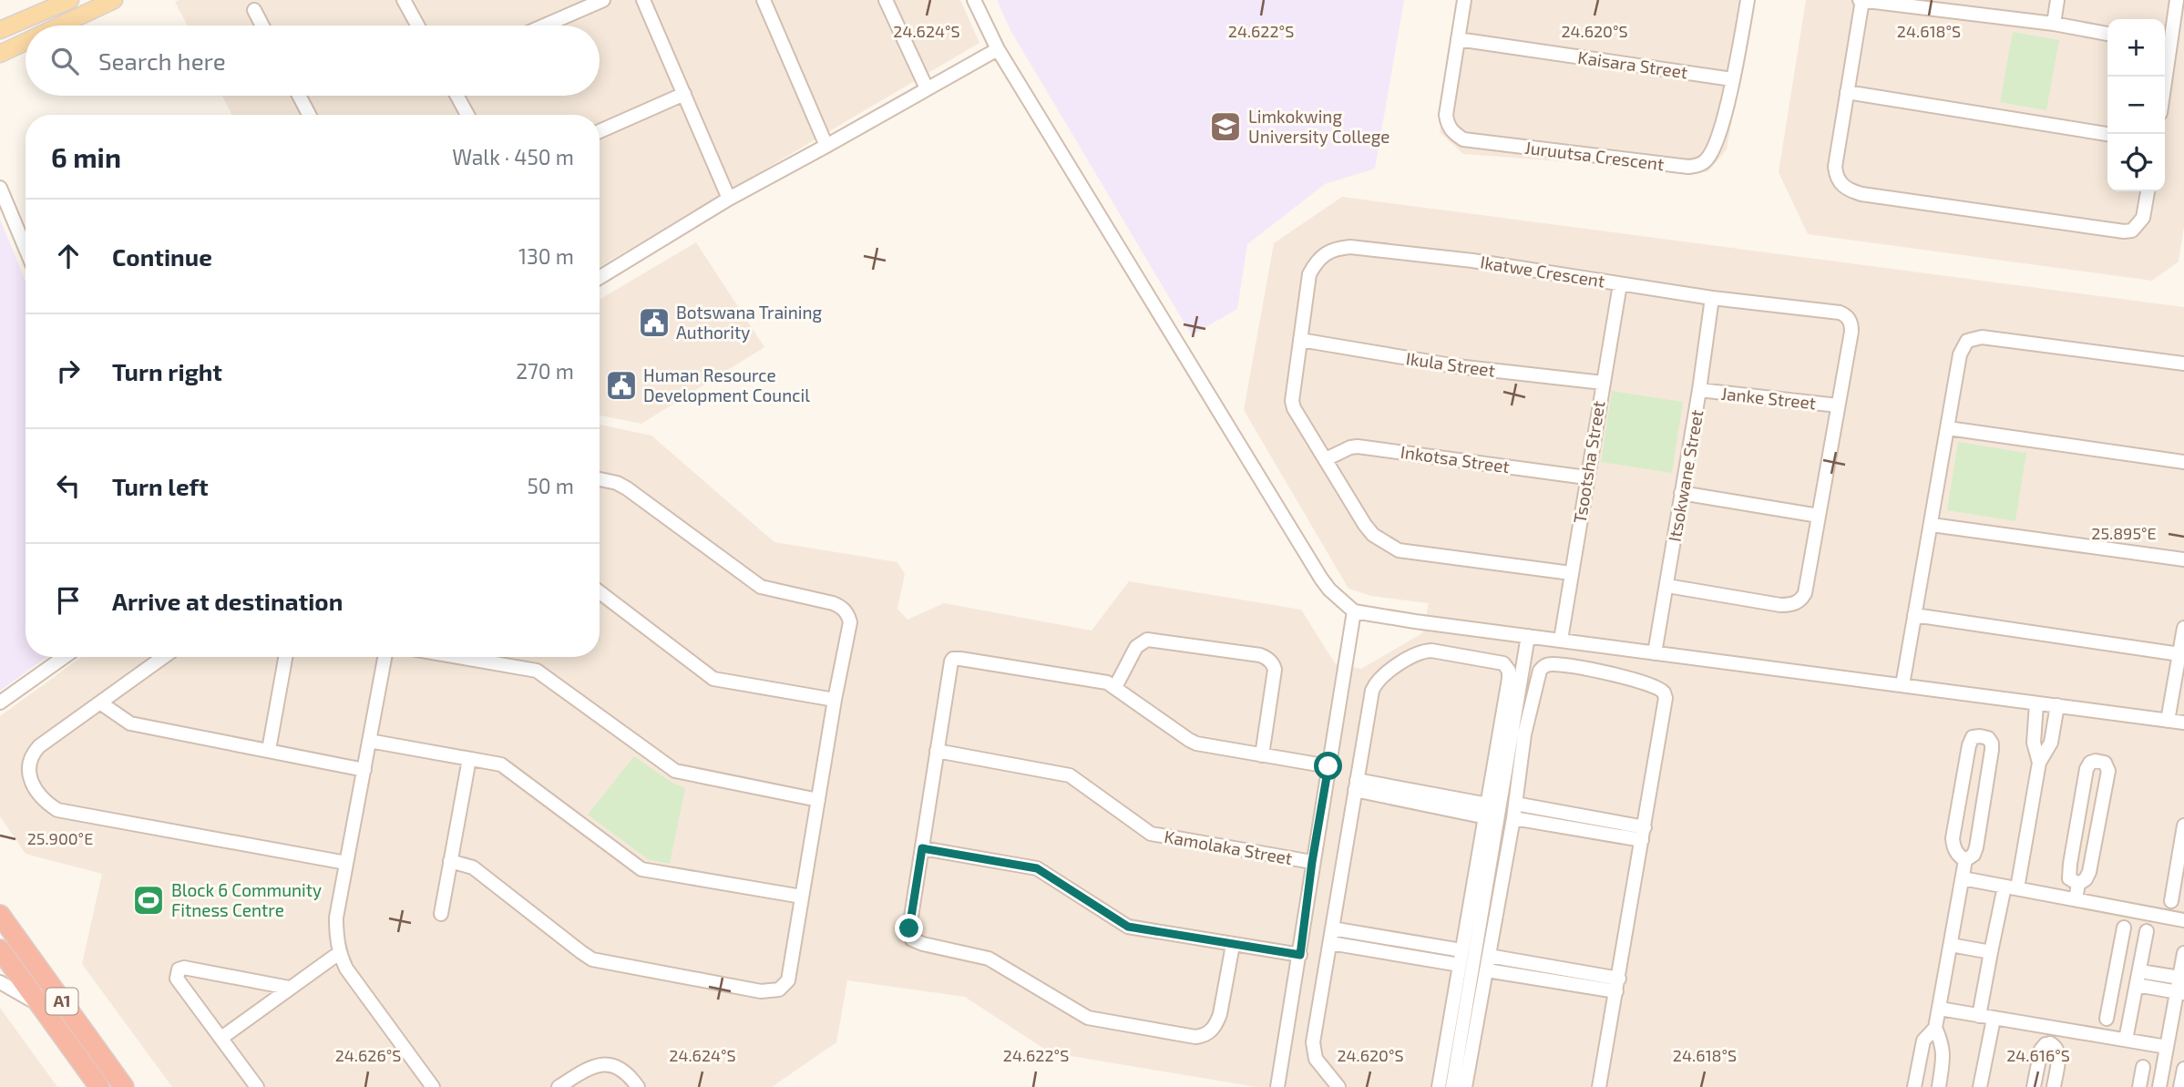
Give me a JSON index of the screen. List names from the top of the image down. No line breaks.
{"streets":{"highway":["A1"],"street":["Kaisara Street","Juruutsa Crescent","Ikatwe Crescent","Ikula Street","Janke Street","Inkotsa Street","Tsootsha Street","Itsokwane Street","Kamolaka Street"]},"crossings":[["Kaisara Street","Juruutsa Crescent"],["Ikatwe Crescent","Ikula Street"],["Ikatwe Crescent","Janke Street"],["Ikatwe Crescent","Inkotsa Street"],["Ikatwe Crescent","Tsootsha Street"],["Ikatwe Crescent","Itsokwane Street"],["Ikula Street","Tsootsha Street"],["Janke Street","Itsokwane Street"],["Inkotsa Street","Tsootsha Street"]],"places":{"school or university":["Limkokwing University College"],"public building":["Botswana Training Authority","Human Resource Development Council"],"sports":["Block 6 Community Fitness Centre"]},"page":{"map_buttons":["+","−"],"search":"Search here","heading":["6 min","Walk · 450 m"],"list":[["Continue","130 m"],["Turn right","270 m"],["Turn left","50 m"],"Arrive at destination"]},"coordinates":["24.624°S","24.622°S","24.620°S","24.618°S","25.895°E","25.900°E","24.626°S","24.616°S"]}
